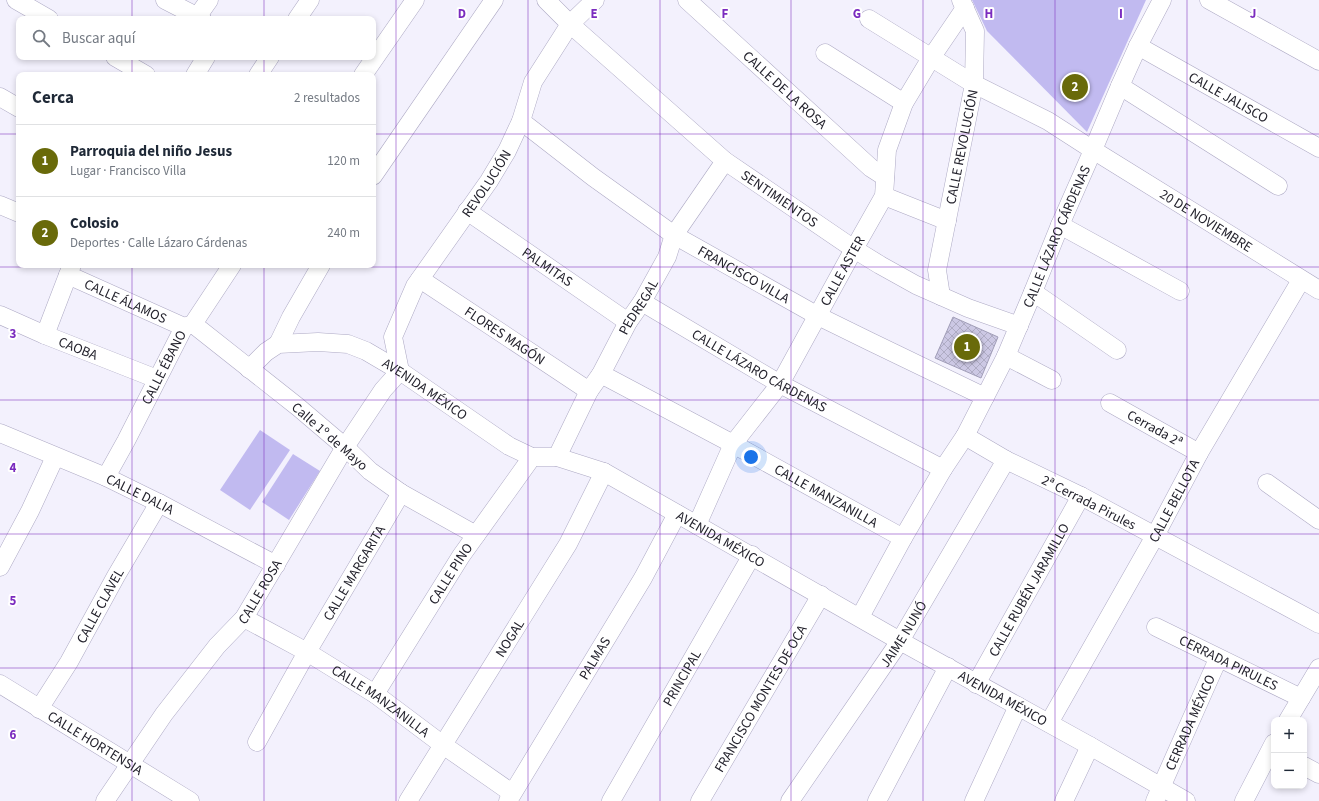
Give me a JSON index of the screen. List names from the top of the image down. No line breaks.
{"streets":{"street":["CALLE DE LA ROSA","CALLE JALISCO","CALLE REVOLUCIÓN","REVOLUCIÓN","SENTIMIENTOS","20 DE NOVIEMBRE","CALLE LÁZARO CÁRDENAS","PALMITAS","CALLE ASTER","FRANCISCO VILLA","CALLE ÁLAMOS","PEDREGAL","FLORES MAGÓN","CAOBA","CALLE ÉBANO","AVENIDA MÉXICO","Cerrada 2ª","Calle 1º de Mayo","CALLE DALIA","CALLE MANZANILLA","CALLE BELLOTA","2ª Cerrada Pirules","CALLE MARGARITA","CALLE PINO","CALLE RUBÉN JARAMILLO","CALLE ROSA","CALLE CLAVEL","JAIME NUNÓ","NOGAL","PALMAS","CERRADA PIRULES","PRINCIPAL","FRANCISCO MONTES DE OCA","CERRADA MÉXICO","CALLE HORTENSIA"]},"crossings":[["CALLE DE LA ROSA","CALLE ASTER"],["CALLE JALISCO","CALLE LÁZARO CÁRDENAS"],["CALLE REVOLUCIÓN","SENTIMIENTOS"],["CALLE REVOLUCIÓN","20 DE NOVIEMBRE"],["CALLE REVOLUCIÓN","CALLE ASTER"],["REVOLUCIÓN","SENTIMIENTOS"],["REVOLUCIÓN","PALMITAS"],["REVOLUCIÓN","FRANCISCO VILLA"],["REVOLUCIÓN","FLORES MAGÓN"],["REVOLUCIÓN","AVENIDA MÉXICO"],["REVOLUCIÓN","CALLE ROSA"],["SENTIMIENTOS","CALLE LÁZARO CÁRDENAS"],["SENTIMIENTOS","CALLE ASTER"],["SENTIMIENTOS","PEDREGAL"],["20 DE NOVIEMBRE","CALLE LÁZARO CÁRDENAS"],["20 DE NOVIEMBRE","CALLE ASTER"],["20 DE NOVIEMBRE","CALLE BELLOTA"],["CALLE LÁZARO CÁRDENAS","CALLE ASTER"],["CALLE LÁZARO CÁRDENAS","FRANCISCO VILLA"],["CALLE LÁZARO CÁRDENAS","PEDREGAL"],["CALLE LÁZARO CÁRDENAS","AVENIDA MÉXICO"],["CALLE LÁZARO CÁRDENAS","CALLE MANZANILLA"],["CALLE LÁZARO CÁRDENAS","2ª Cerrada Pirules"],["PALMITAS","PEDREGAL"],["CALLE ASTER","FRANCISCO VILLA"],["CALLE ASTER","AVENIDA MÉXICO"],["CALLE ASTER","CALLE MANZANILLA"],["FRANCISCO VILLA","PEDREGAL"],["CALLE ÁLAMOS","CAOBA"],["CALLE ÁLAMOS","CALLE ÉBANO"],["CALLE ÁLAMOS","Calle 1º de Mayo"],["PEDREGAL","FLORES MAGÓN"],["PEDREGAL","AVENIDA MÉXICO"],["PEDREGAL","CALLE MANZANILLA"],["CAOBA","CALLE ÉBANO"],["CALLE ÉBANO","Calle 1º de Mayo"],["CALLE ÉBANO","CALLE DALIA"],["AVENIDA MÉXICO","CALLE BELLOTA"],["AVENIDA MÉXICO","CALLE PINO"],["AVENIDA MÉXICO","CALLE RUBÉN JARAMILLO"],["AVENIDA MÉXICO","CALLE ROSA"],["AVENIDA MÉXICO","JAIME NUNÓ"],["AVENIDA MÉXICO","NOGAL"],["AVENIDA MÉXICO","PALMAS"],["AVENIDA MÉXICO","PRINCIPAL"],["AVENIDA MÉXICO","FRANCISCO MONTES DE OCA"],["AVENIDA MÉXICO","CERRADA MÉXICO"],["Cerrada 2ª","CALLE BELLOTA"],["Calle 1º de Mayo","CALLE MARGARITA"],["Calle 1º de Mayo","CALLE PINO"],["Calle 1º de Mayo","CALLE ROSA"],["CALLE DALIA","CALLE ROSA"],["CALLE DALIA","CALLE CLAVEL"],["CALLE MANZANILLA","CALLE MARGARITA"],["CALLE MANZANILLA","CALLE PINO"],["CALLE MANZANILLA","CALLE ROSA"],["CALLE MANZANILLA","NOGAL"],["CALLE MANZANILLA","PALMAS"],["CALLE BELLOTA","2ª Cerrada Pirules"],["2ª Cerrada Pirules","CALLE RUBÉN JARAMILLO"],["2ª Cerrada Pirules","JAIME NUNÓ"],["CALLE ROSA","CALLE HORTENSIA"],["CALLE CLAVEL","CALLE HORTENSIA"],["CERRADA PIRULES","CERRADA MÉXICO"]],"page":{"search":"Buscar aquí","pins":["2","1"],"heading":["Cerca","2 resultados"],"list":[{"mark":"1","name":"Parroquia del niño Jesus","note":"Lugar · Francisco Villa","value":"120 m"},{"mark":"2","name":"Colosio","note":"Deportes · Calle Lázaro Cárdenas","value":"240 m"}],"map_buttons":["+","−"]},"grid":{"columns":["D","E","F","G","H","I","J"],"rows":["3","4","5","6"]}}
